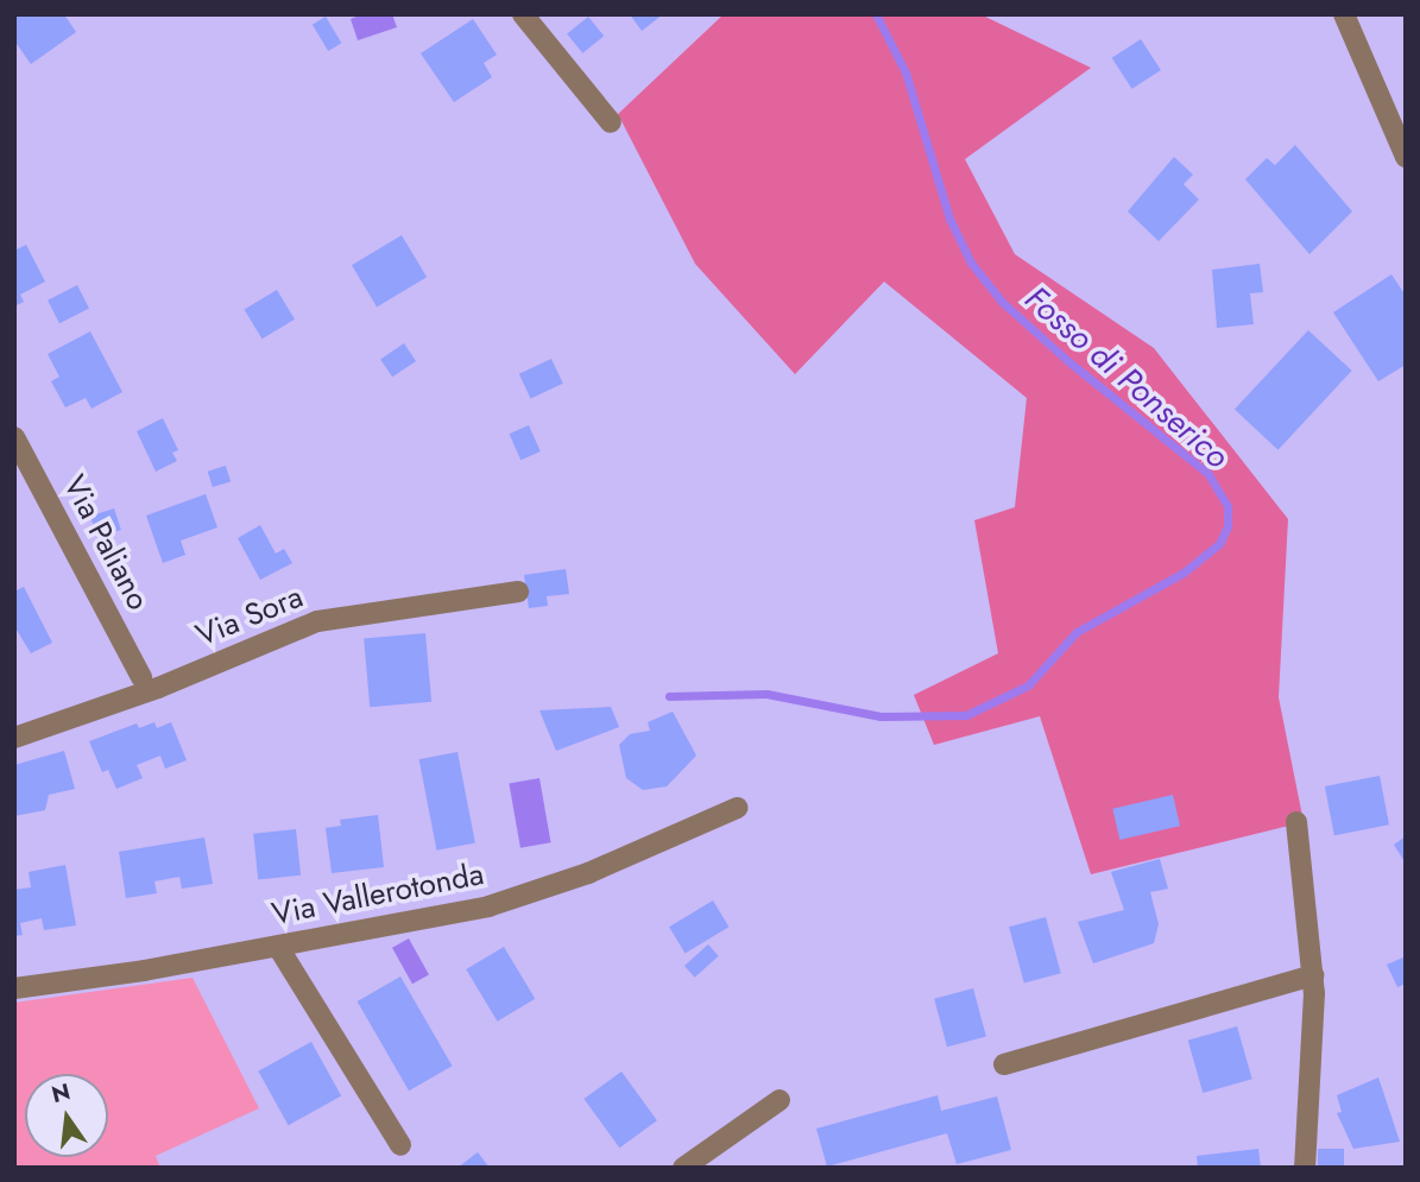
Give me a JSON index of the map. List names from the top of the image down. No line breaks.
{"streets":{"street":["Via Paliano","Via Sora","Via Vallerotonda"]},"water":["Fosso di Ponserico"],"north":"top"}
